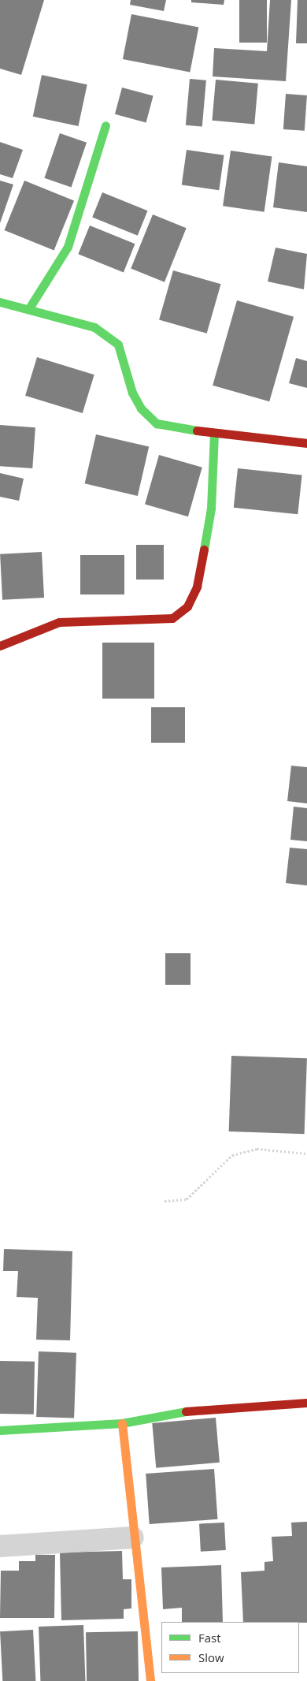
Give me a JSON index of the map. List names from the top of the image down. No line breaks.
{"legend":["Fast","Slow"]}
